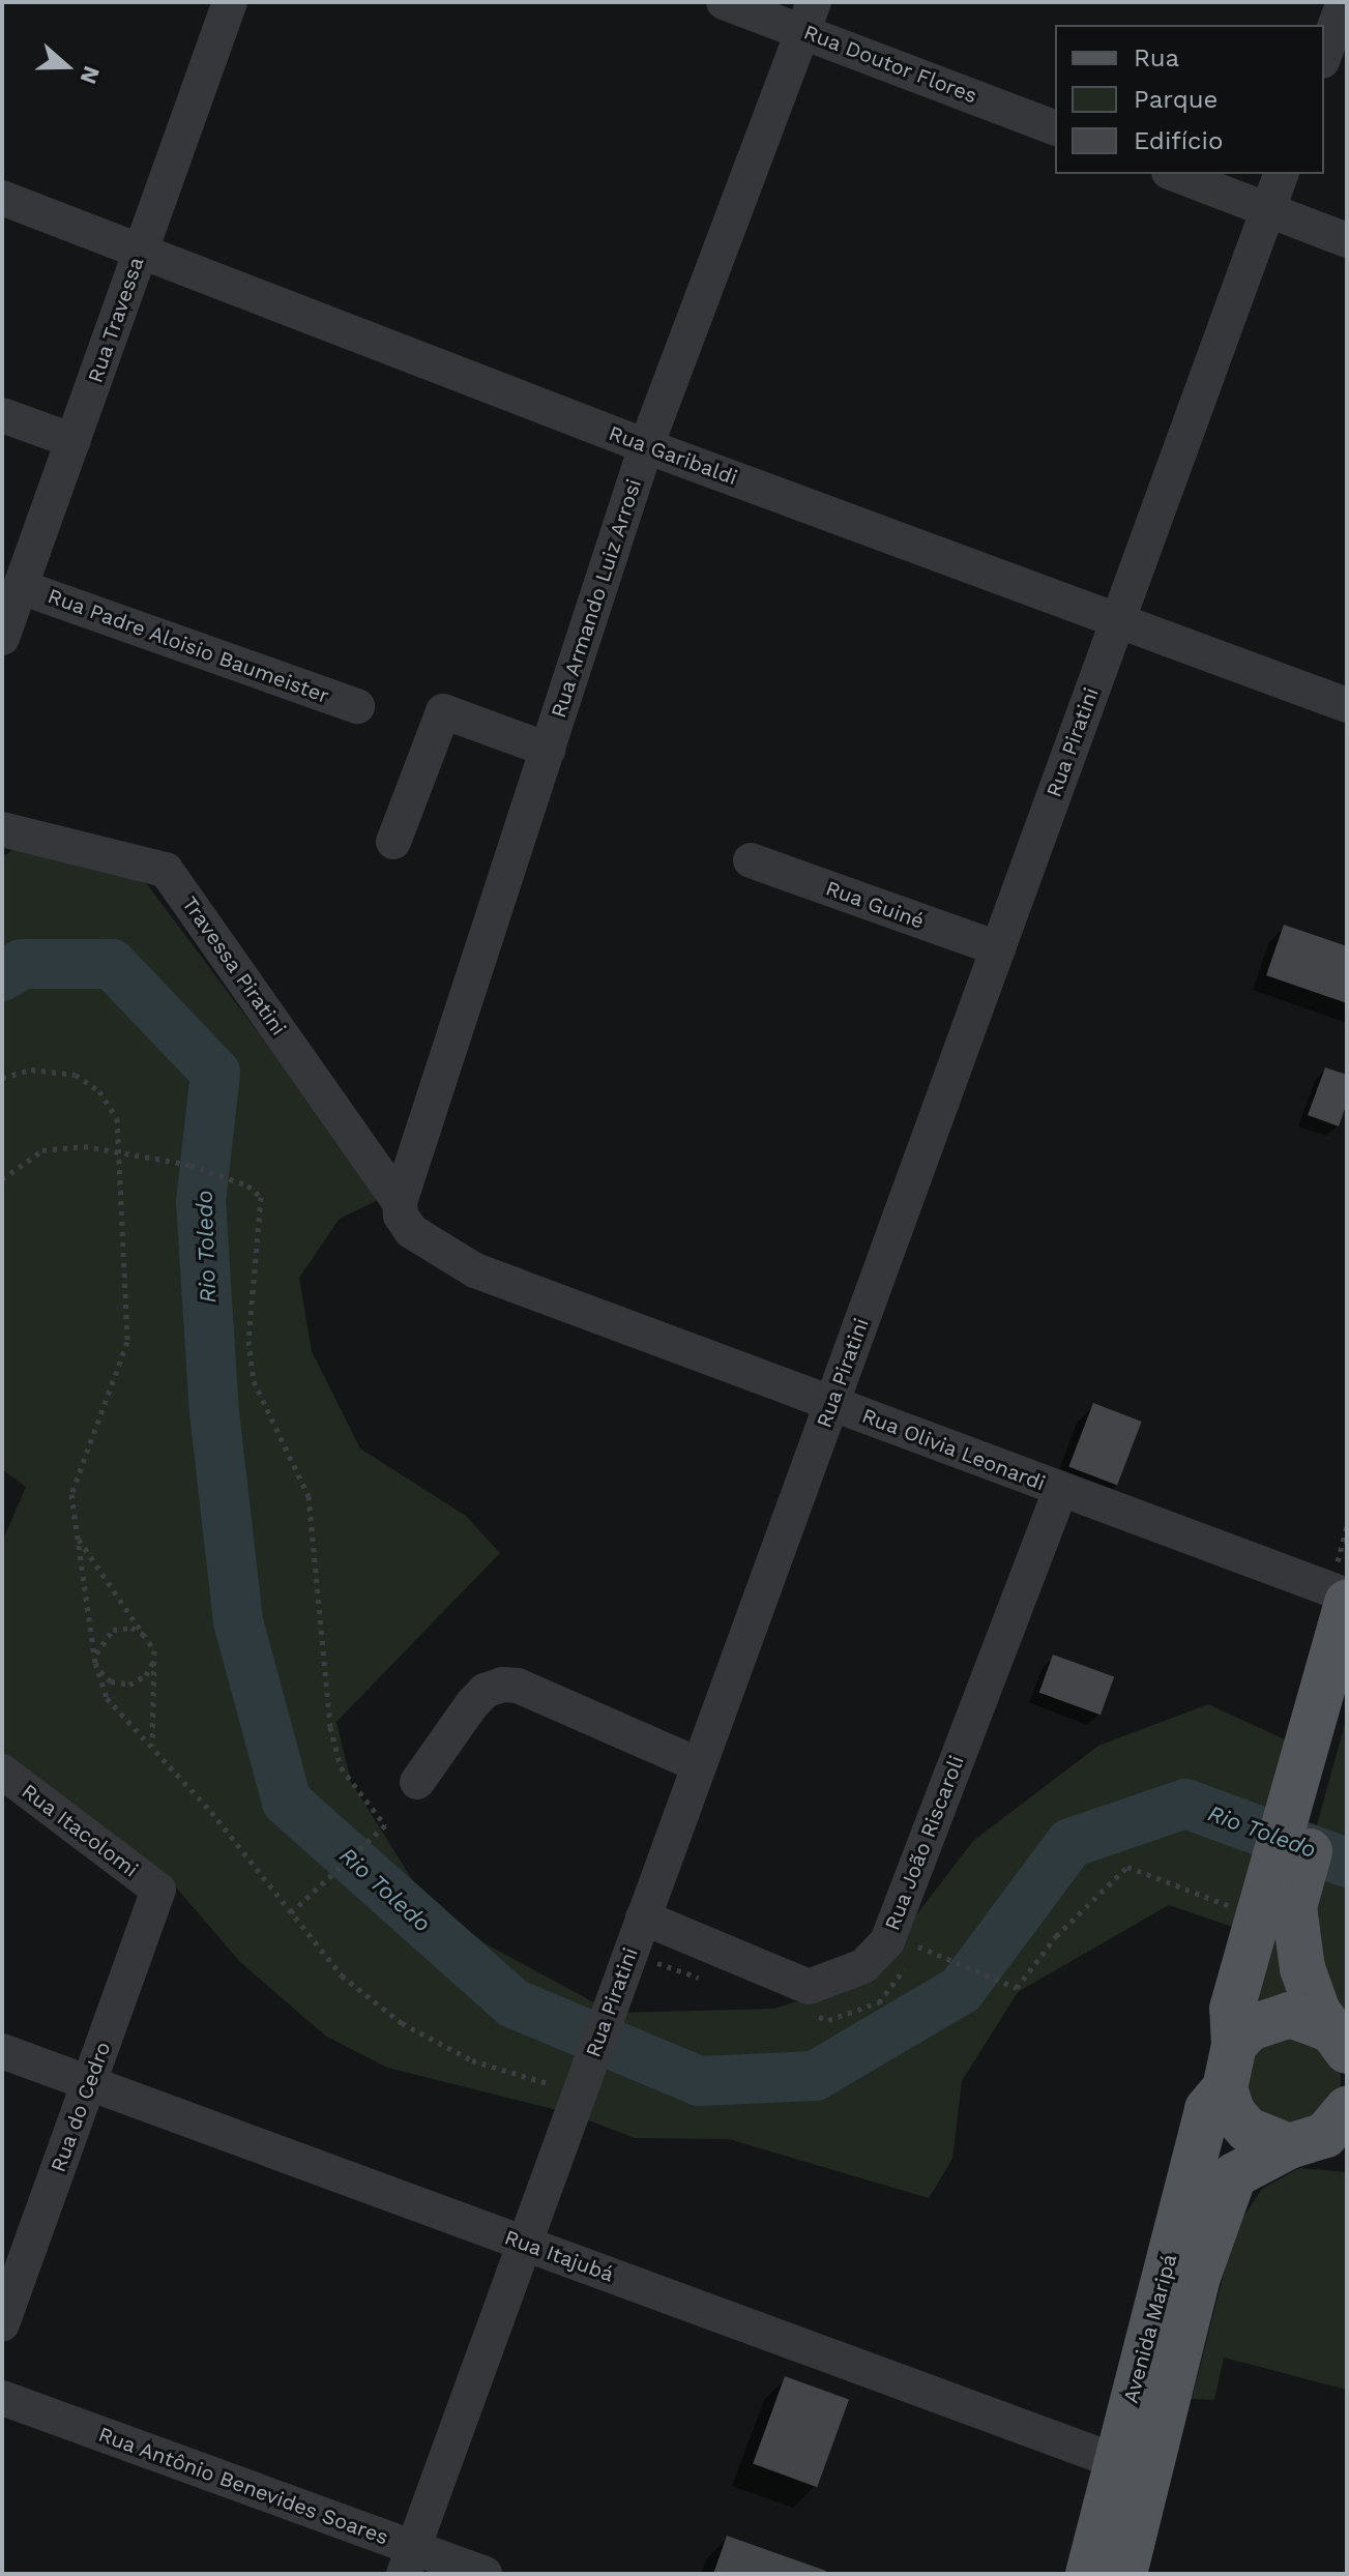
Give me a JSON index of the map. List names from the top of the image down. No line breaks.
{"streets":{"main road":["Avenida Maripá"],"street":["Rua Doutor Flores","Rua Travessa","Rua Garibaldi","Rua Armando Luiz Arrosi","Rua Padre Aloisio Baumeister","Rua Piratini","Rua Guiné","Travessa Piratini","Rua Olivia Leonardi","Rua Itacolomi","Rua João Riscaroli","Rua do Cedro","Rua Itajubá","Rua Antônio Benevides Soares"]},"crossings":[["Rua Doutor Flores","Rua Armando Luiz Arrosi"],["Rua Travessa","Rua Garibaldi"],["Rua Travessa","Rua Padre Aloisio Baumeister"],["Rua Garibaldi","Rua Armando Luiz Arrosi"],["Rua Garibaldi","Rua Piratini"],["Rua Armando Luiz Arrosi","Travessa Piratini"],["Rua Armando Luiz Arrosi","Rua Olivia Leonardi"],["Rua Piratini","Rua Guiné"],["Rua Piratini","Rua Olivia Leonardi"],["Rua Piratini","Rua João Riscaroli"],["Rua Piratini","Rua Itajubá"],["Rua Piratini","Rua Antônio Benevides Soares"],["Travessa Piratini","Rua Olivia Leonardi"],["Rua Olivia Leonardi","Rua João Riscaroli"],["Rua Itacolomi","Rua do Cedro"],["Rua do Cedro","Rua Itajubá"],["Rua Itajubá","Avenida Maripá"]],"water":["Rio Toledo"],"legend":["Rua","Parque","Edifício"],"north":"right"}
